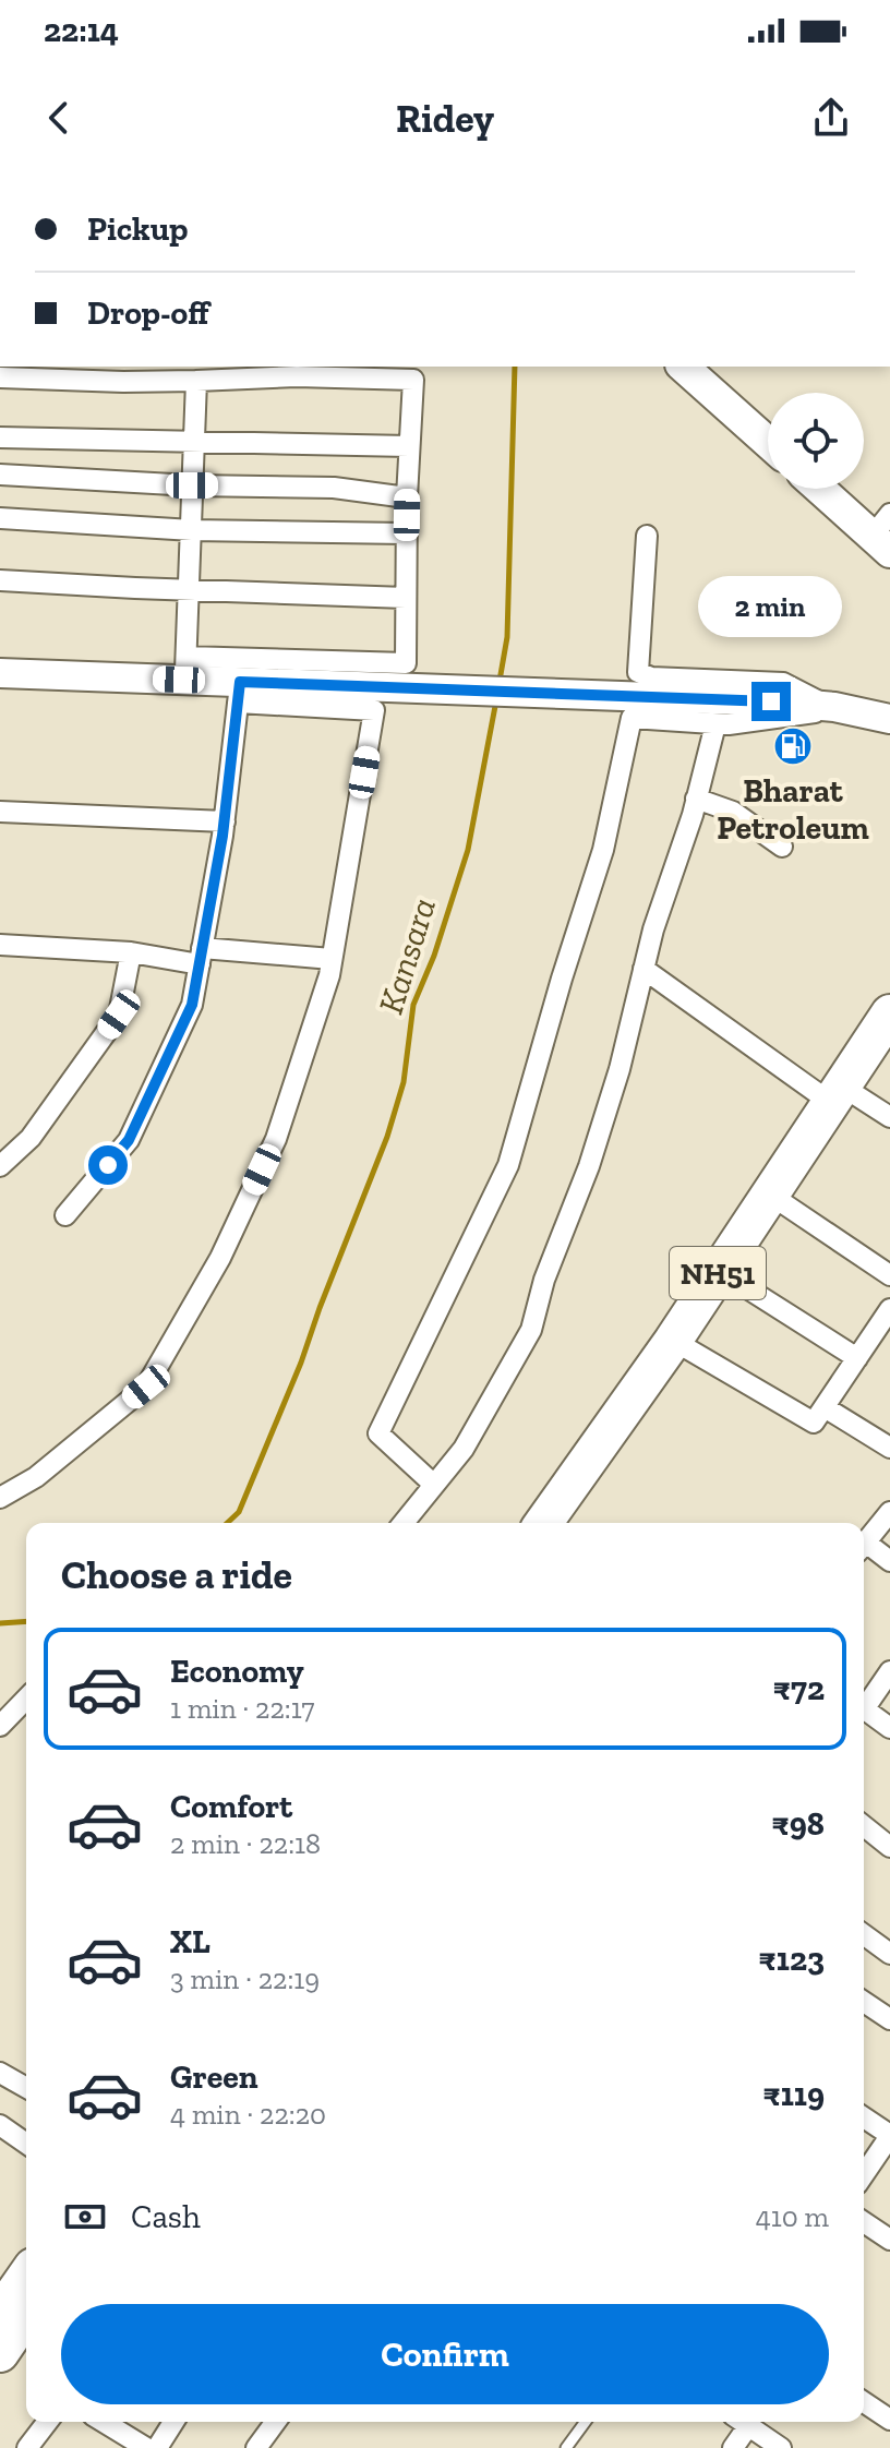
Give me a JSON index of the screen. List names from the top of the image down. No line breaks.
{"streets":{"highway":["NH51"]},"water":["Kansara"],"places":{"fuel station":["Bharat Petroleum"]},"page":{"status":"22:14","header":"Ridey","banner":["Pickup","Drop-off"],"bubble":"2 min","heading":"Choose a ride","list":[{"name":"Economy","note":"1 min · 22:17","value":"₹72"},{"name":"Comfort","note":"2 min · 22:18","value":"₹98"},{"name":"XL","note":"3 min · 22:19","value":"₹123"},{"name":"Green","note":"4 min · 22:20","value":"₹119"}],"pay":["Cash","410 m"],"buttons":"Confirm"}}
